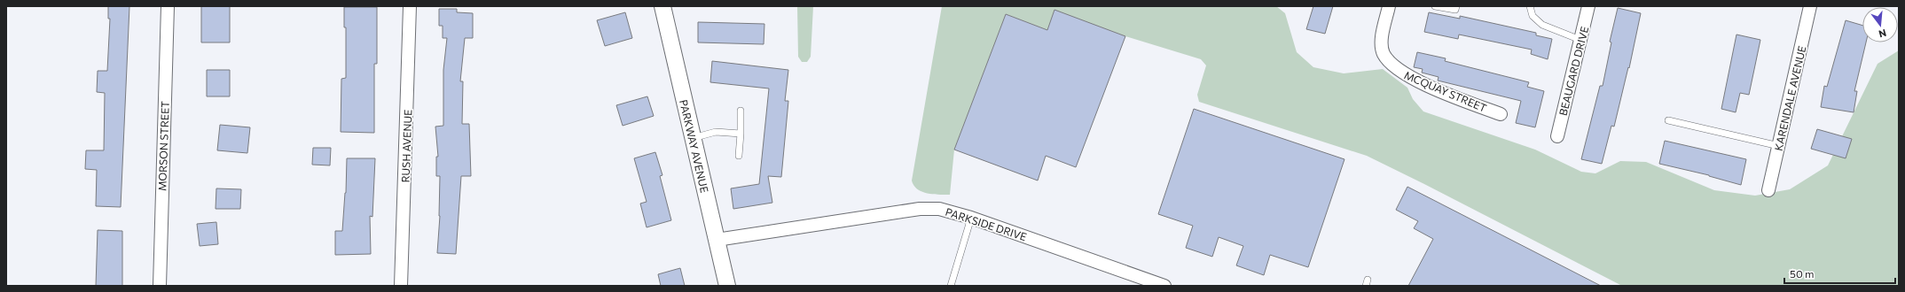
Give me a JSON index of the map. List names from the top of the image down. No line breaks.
{"streets":{"street":["BEAUGARD DRIVE","MCQUAY STREET","KARENDALE AVENUE","MORSON STREET","RUSH AVENUE","PARKWAY AVENUE","PARKSIDE DRIVE"]},"crossings":[["PARKWAY AVENUE","PARKSIDE DRIVE"]],"scale_bar":"50 m","north":"bottom"}
